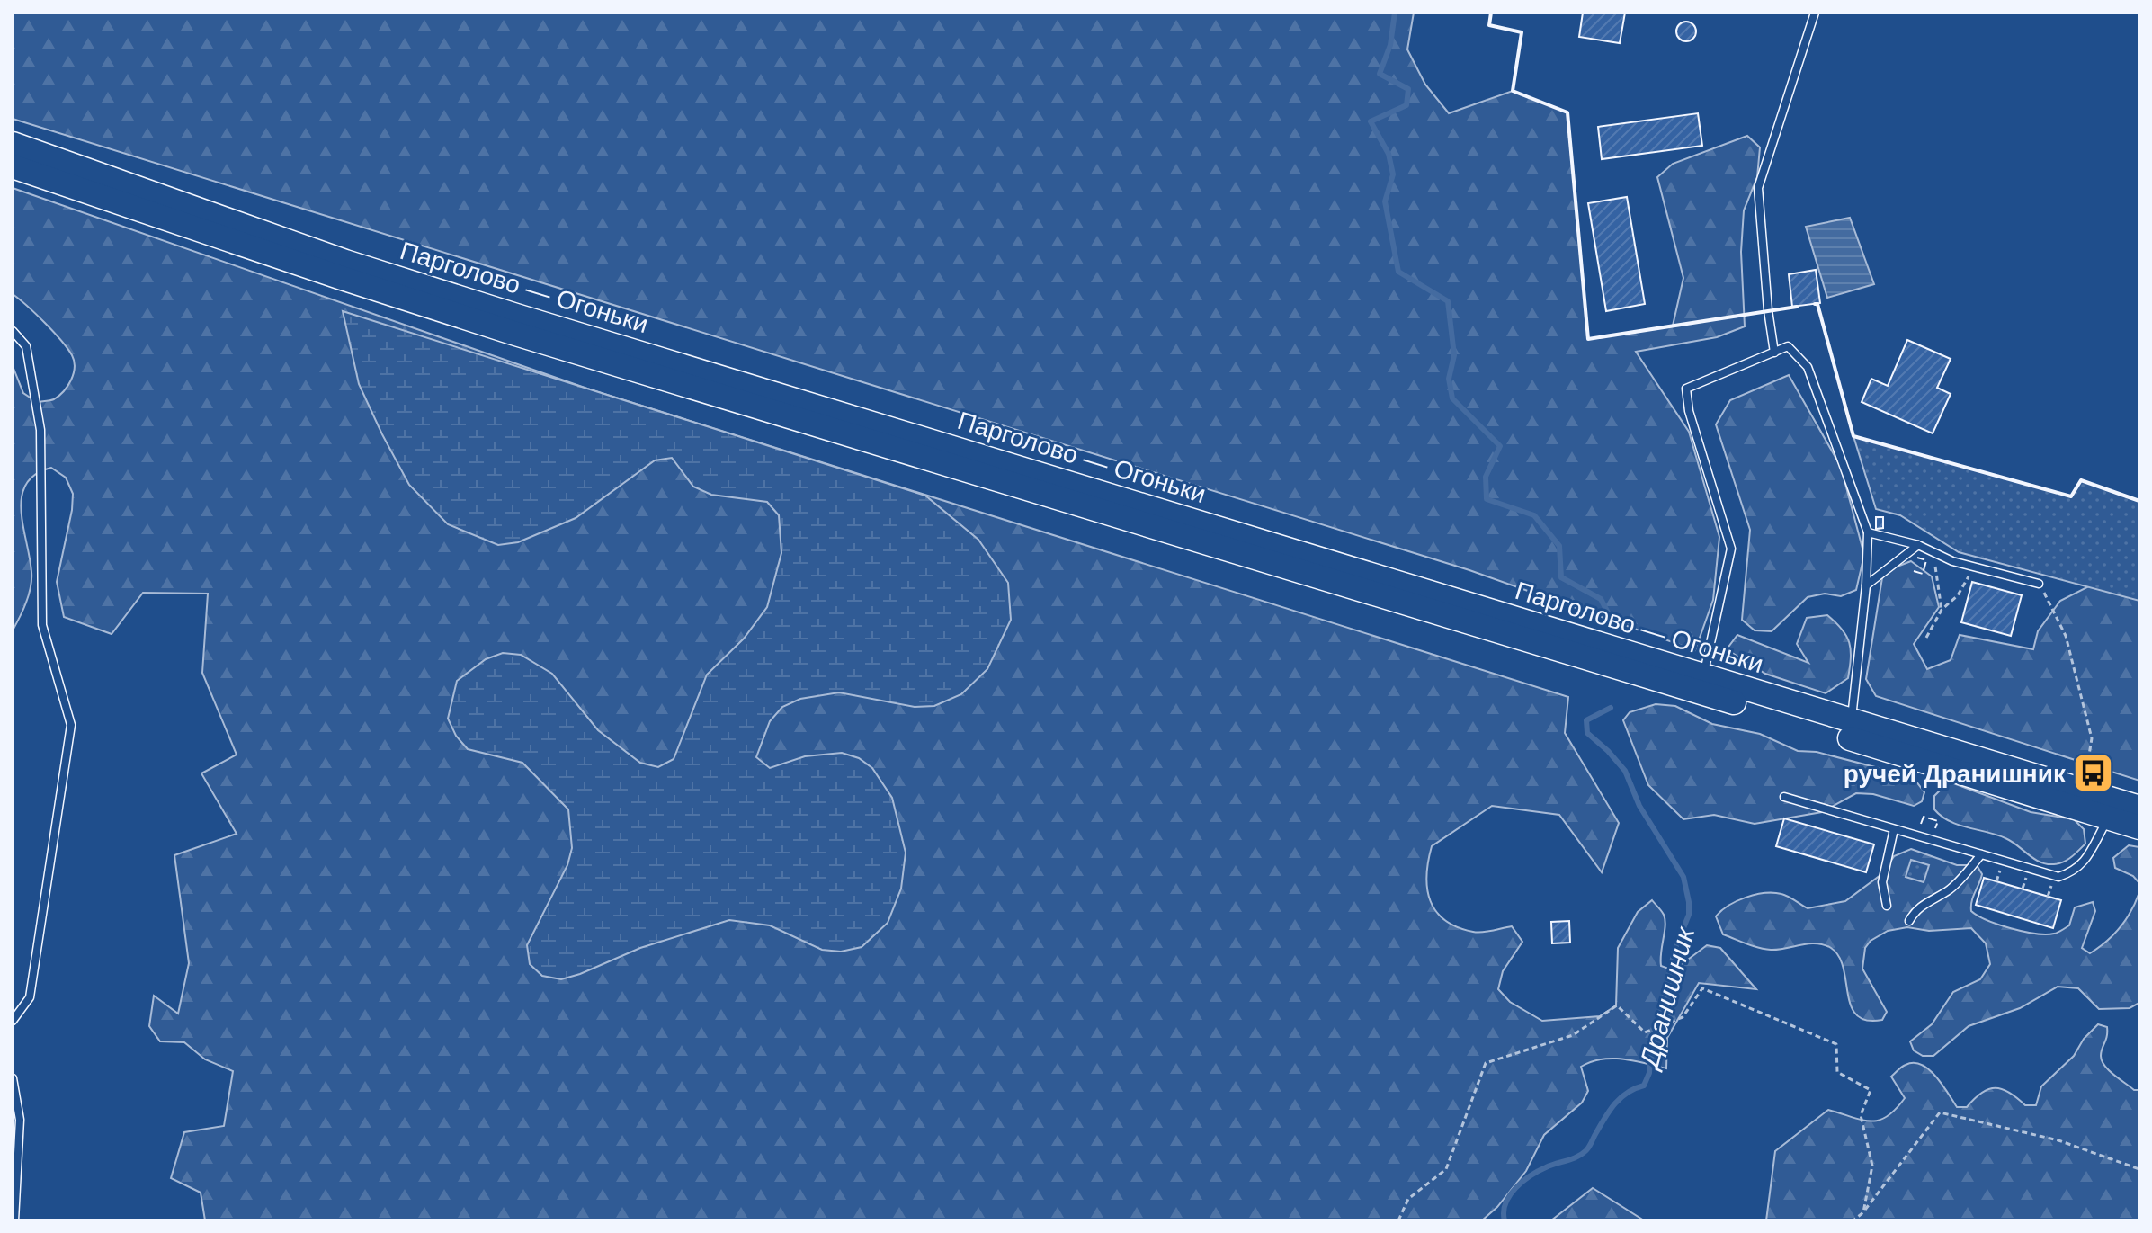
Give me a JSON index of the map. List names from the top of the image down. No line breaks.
{"streets":{"main road":["Парголово — Огоньки"]},"water":["Дранишник"],"places":{"bus stop":["ручей Дранишник"]}}
